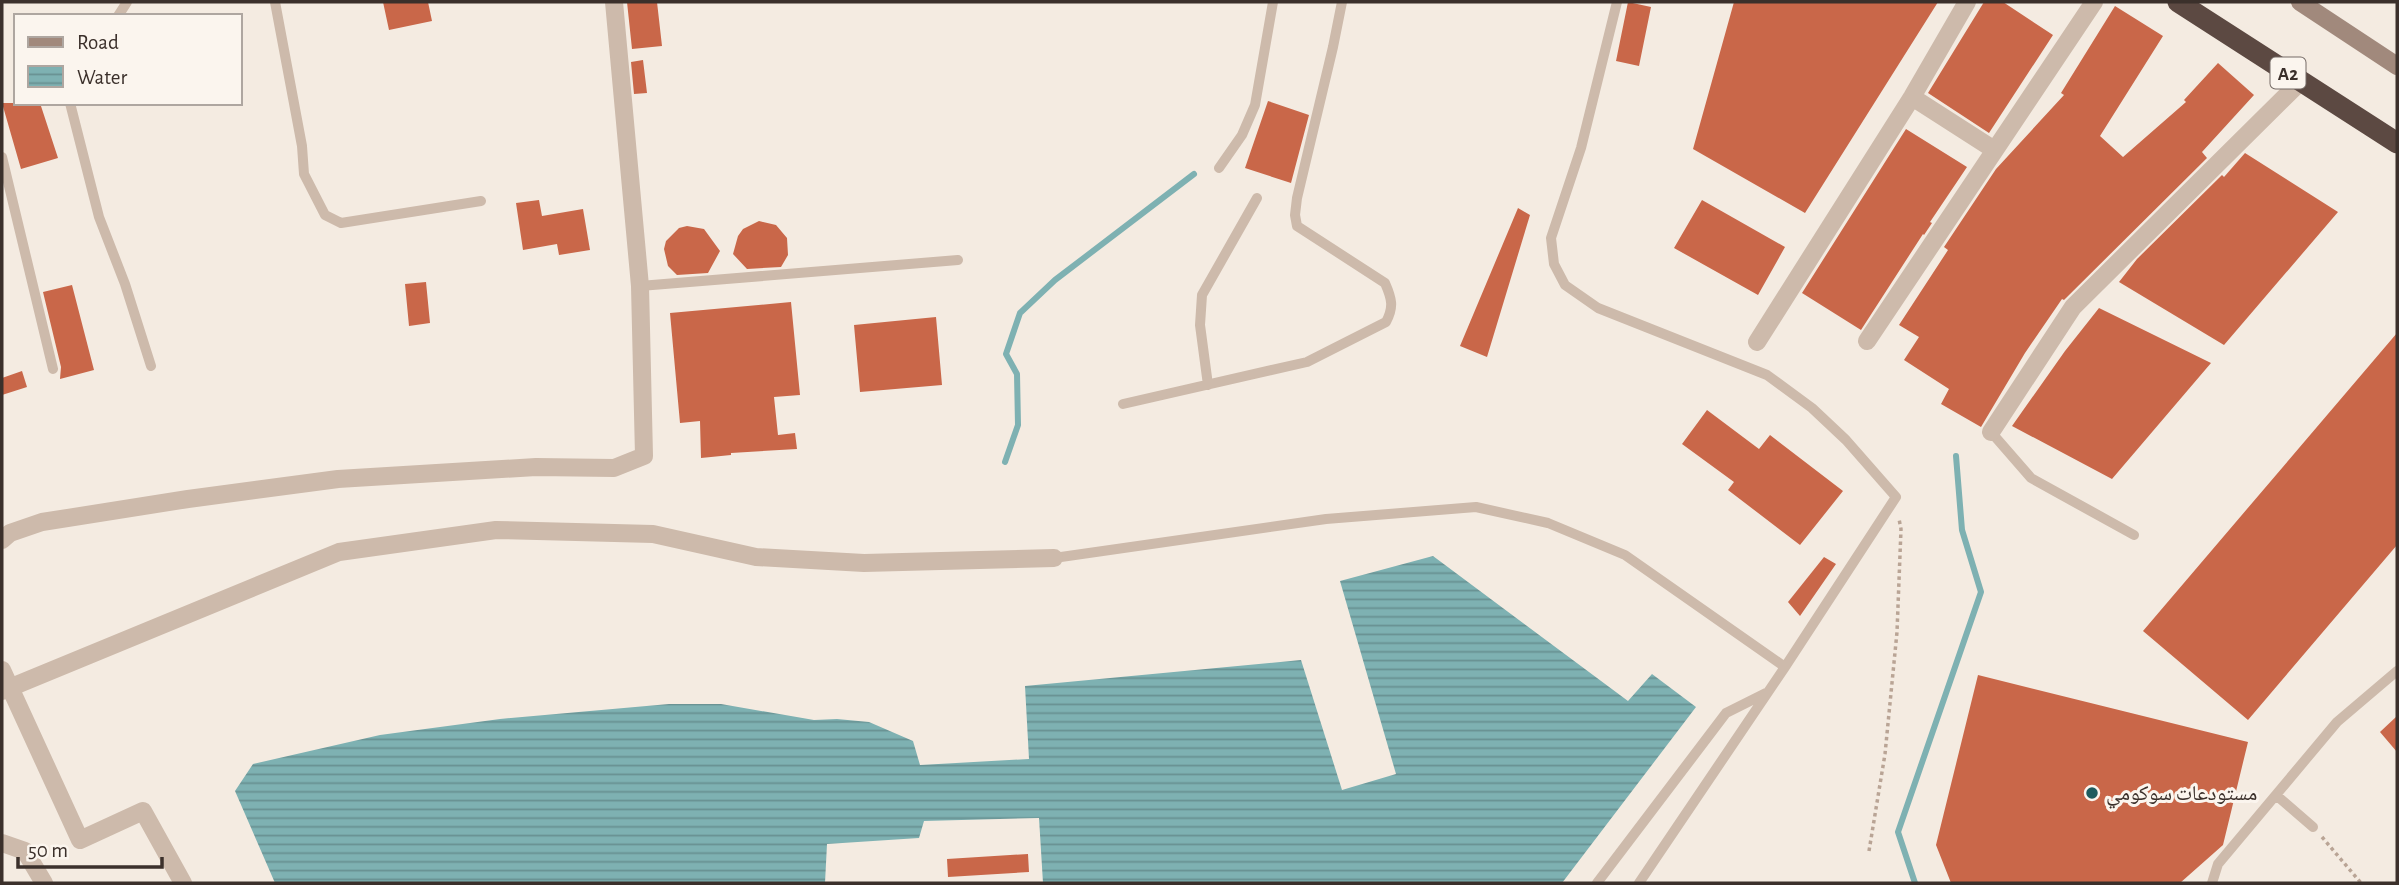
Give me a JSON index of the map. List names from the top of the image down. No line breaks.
{"streets":{"highway":["A2"]},"places":["مستودعات سوكومي"],"legend":["Road","Water"],"scale_bar":"50 m"}
